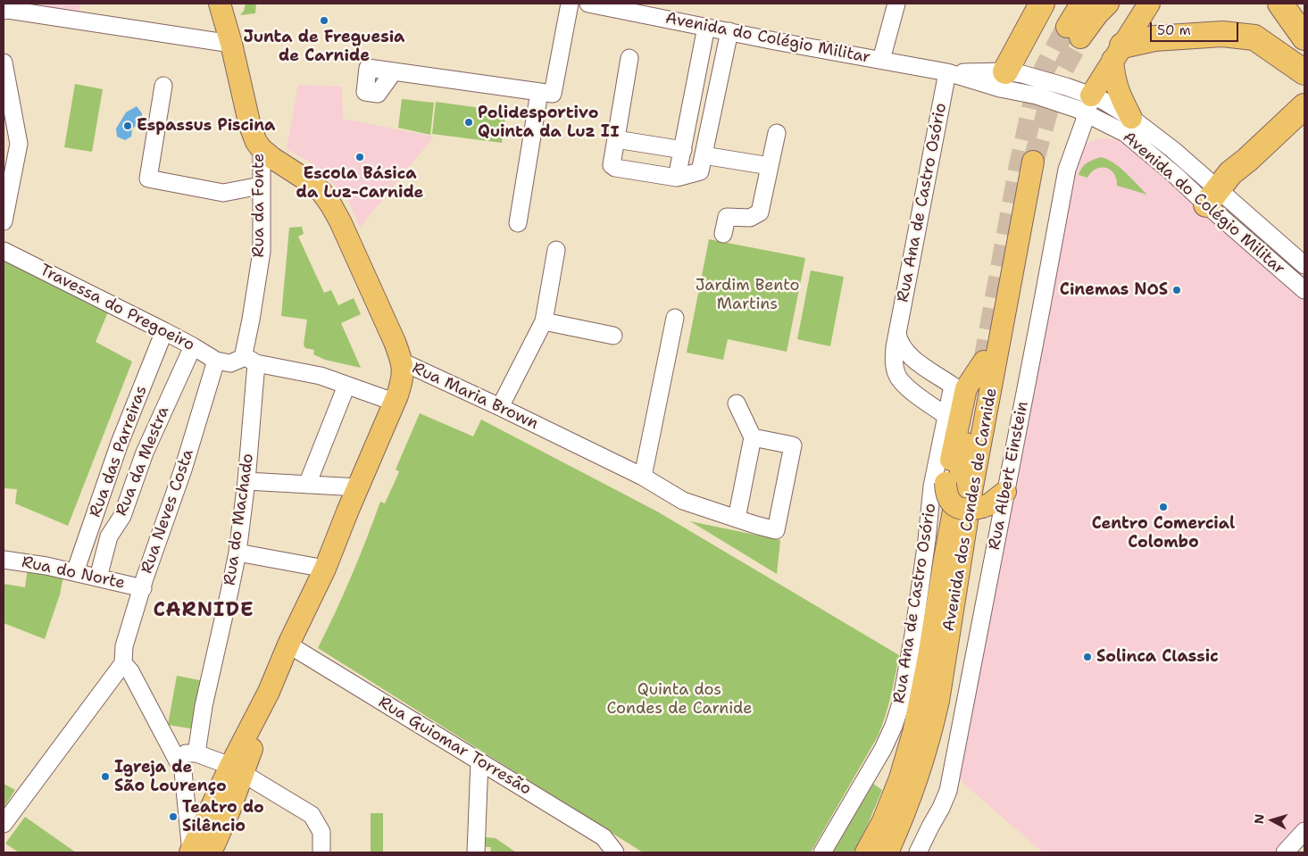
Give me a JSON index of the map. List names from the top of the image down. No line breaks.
{"streets":{"main road":["Rua da Fonte","Rua Maria Brown","Avenida dos Condes de Carnide"],"street":["Avenida do Colégio Militar","Rua Ana de Castro Osório","Travessa do Pregoeiro","Rua das Parreiras","Rua da Mestra","Rua Albert Einstein","Rua Neves Costa","Rua do Machado","Rua do Norte","Rua Guiomar Torresão"]},"crossings":[["Avenida do Colégio Militar","Rua Ana de Castro Osório"],["Avenida do Colégio Militar","Rua Albert Einstein"],["Rua da Fonte","Travessa do Pregoeiro"],["Rua da Fonte","Rua Maria Brown"],["Rua da Fonte","Rua Neves Costa"],["Rua da Fonte","Rua do Machado"],["Travessa do Pregoeiro","Rua das Parreiras"],["Travessa do Pregoeiro","Rua da Mestra"],["Travessa do Pregoeiro","Rua Neves Costa"],["Travessa do Pregoeiro","Rua do Machado"],["Rua das Parreiras","Rua do Norte"],["Rua da Mestra","Rua do Norte"],["Rua Albert Einstein","Avenida dos Condes de Carnide"],["Rua Neves Costa","Rua do Machado"],["Rua Neves Costa","Rua do Norte"]],"districts":["CARNIDE"],"parks":["Jardim Bento Martins","Quinta dos Condes de Carnide"],"places":["Junta de Freguesia de Carnide","Polidesportivo Quinta da Luz II","Espassus Piscina","Escola Básica da Luz-Carnide","Cinemas NOS","Centro Comercial Colombo","Solinca Classic","Igreja de São Lourenço","Teatro do Silêncio"],"scale_bar":"50 m","north":"left"}
